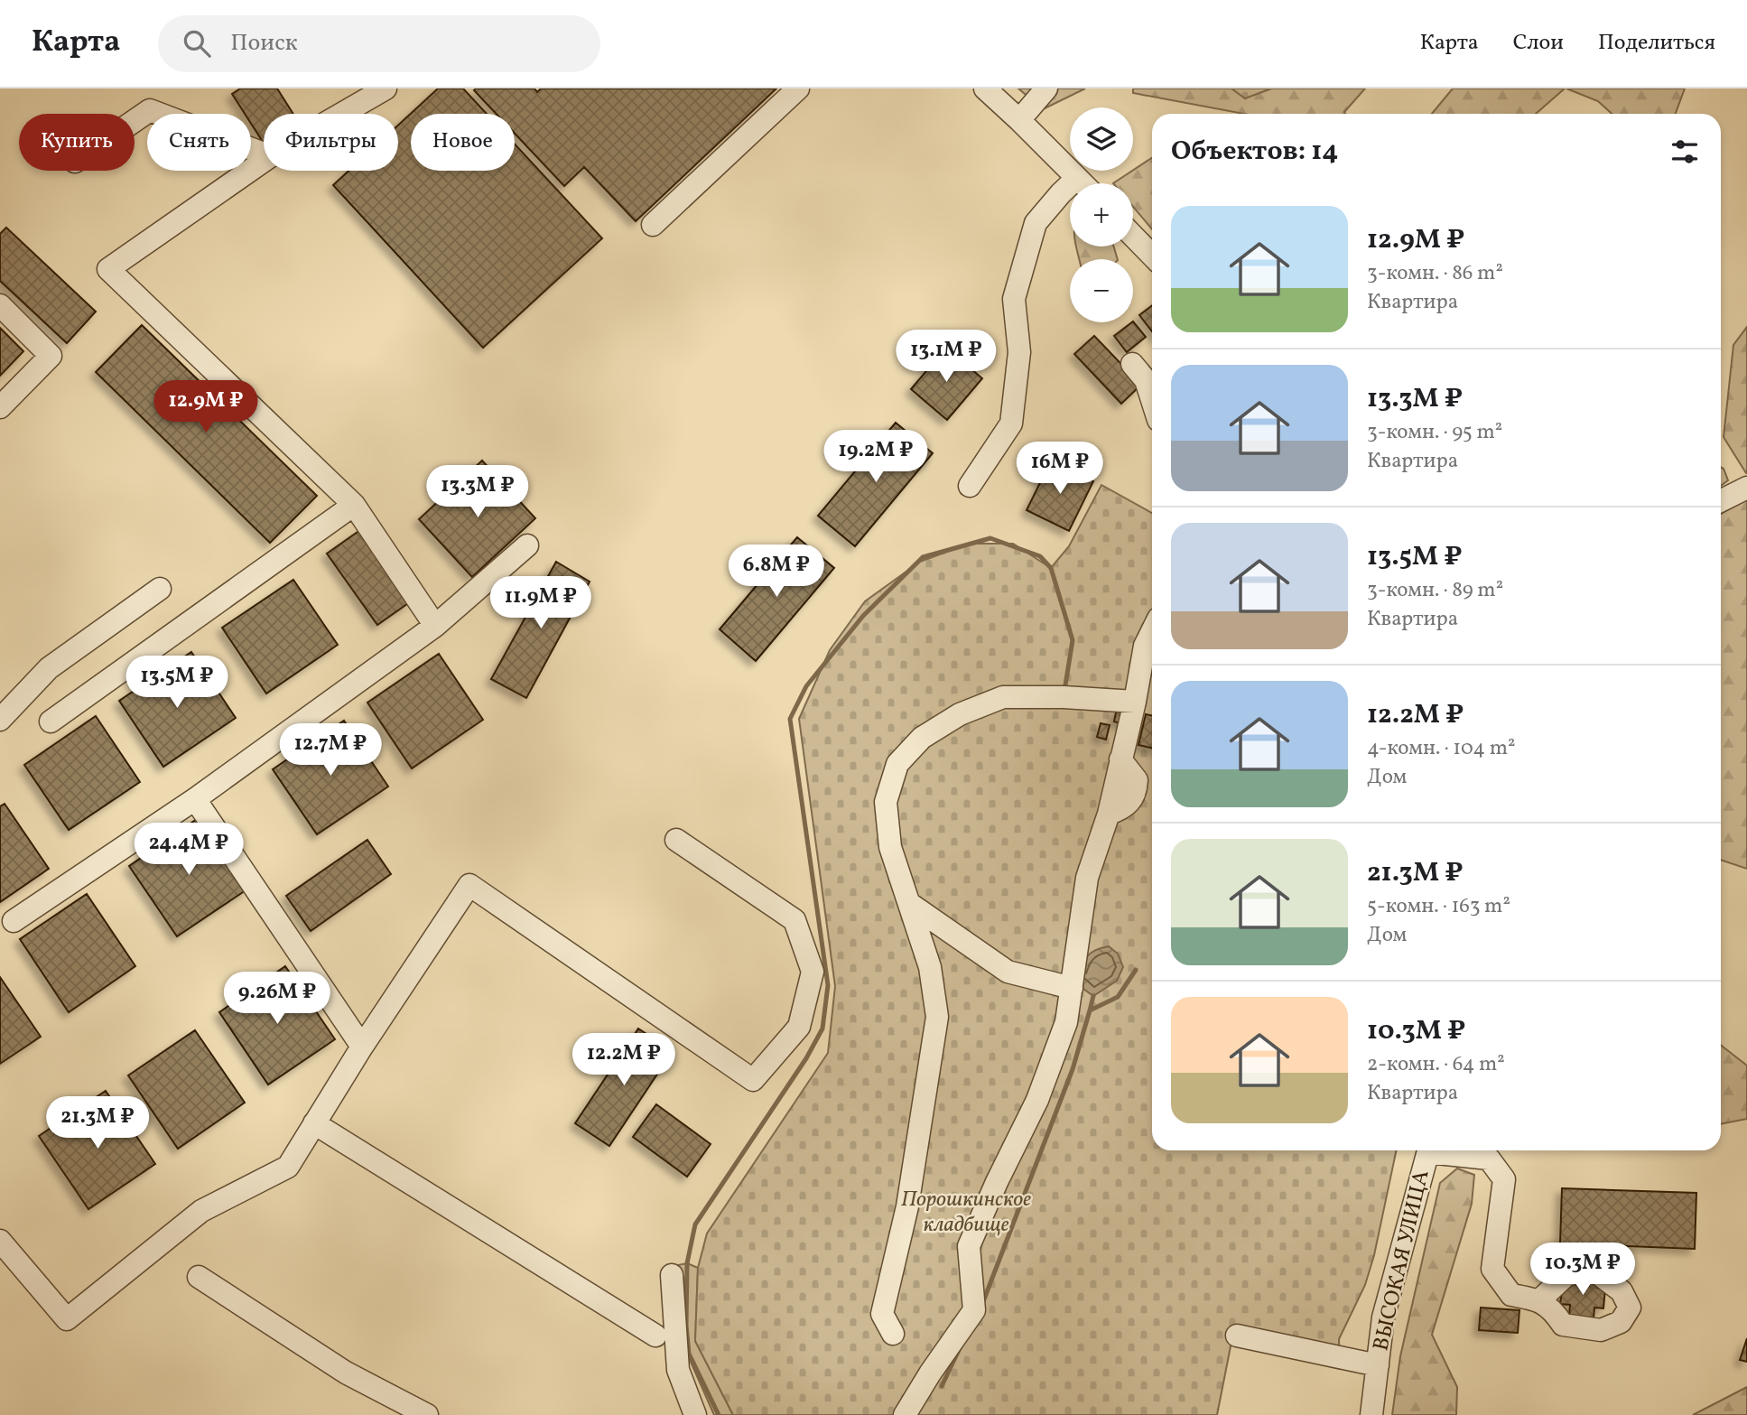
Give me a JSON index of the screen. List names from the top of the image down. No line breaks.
{"streets":{"street":["ВЫСОКАЯ УЛИЦА"]},"parks":["Порошкинское кладбище"],"page":{"header":"Карта","search":"Поиск","nav":["Карта","Слои","Поделиться"],"map_buttons":["+","−"],"chip":["Купить","Снять","Фильтры","Новое"],"heading":"Объектов: 14","list":[{"name":"12.9M ₽","note":"3-комн. · 86 m² · Квартира"},{"name":"13.3M ₽","note":"3-комн. · 95 m² · Квартира"},{"name":"13.5M ₽","note":"3-комн. · 89 m² · Квартира"},{"name":"12.2M ₽","note":"4-комн. · 104 m² · Дом"},{"name":"21.3M ₽","note":"5-комн. · 163 m² · Дом"},{"name":"10.3M ₽","note":"2-комн. · 64 m² · Квартира"}],"price":["13.1M ₽","12.9M ₽","19.2M ₽","16M ₽","13.3M ₽","6.8M ₽","11.9M ₽","13.5M ₽","12.7M ₽","24.4M ₽","9.26M ₽","12.2M ₽","21.3M ₽","10.3M ₽"]}}
